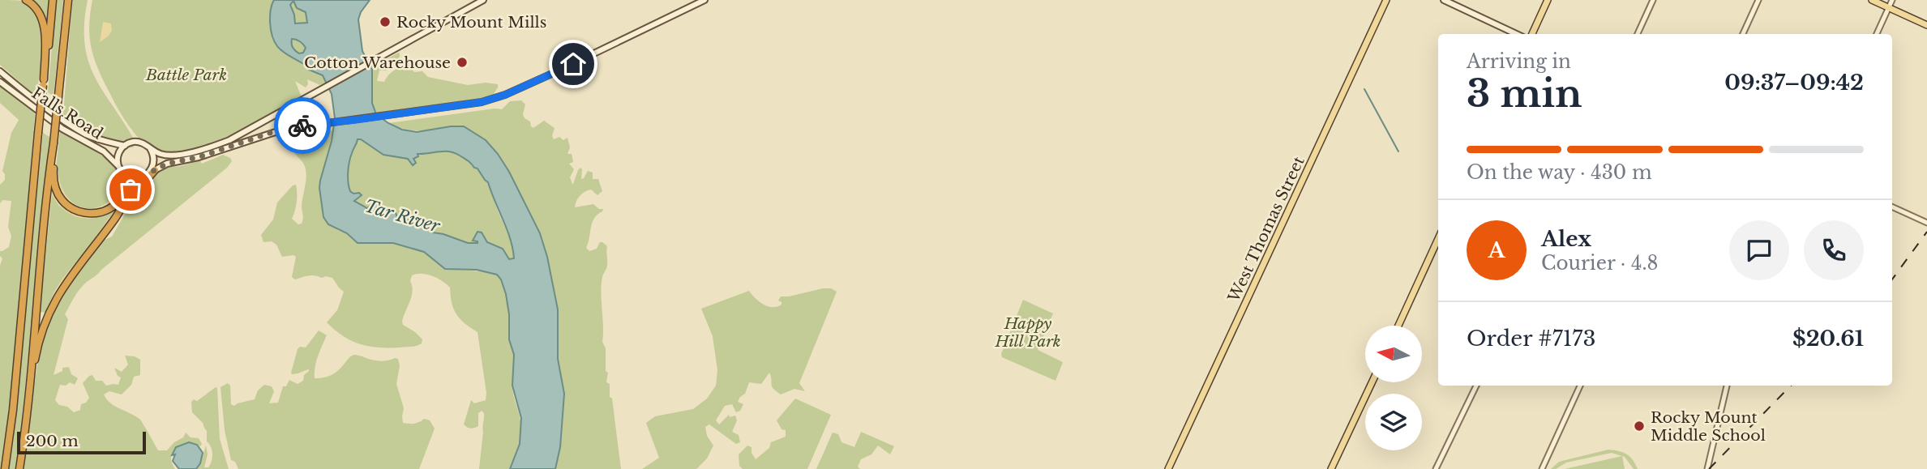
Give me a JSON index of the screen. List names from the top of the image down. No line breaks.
{"streets":{"main road":["Falls Road","West Thomas Street"]},"water":["Tar River"],"parks":["Battle Park","Happy Hill Park"],"places":["Rocky Mount Mills","Cotton Warehouse","Rocky Mount Middle School"],"scale_bar":"200 m","north":"left","page":{"heading":["3 min","Arriving in","09:37–09:42"],"panel":["Alex","Courier · 4.8","Order #7173","$20.61"],"bar":"On the way · 430 m","round":"A","scale":"200 m"}}
